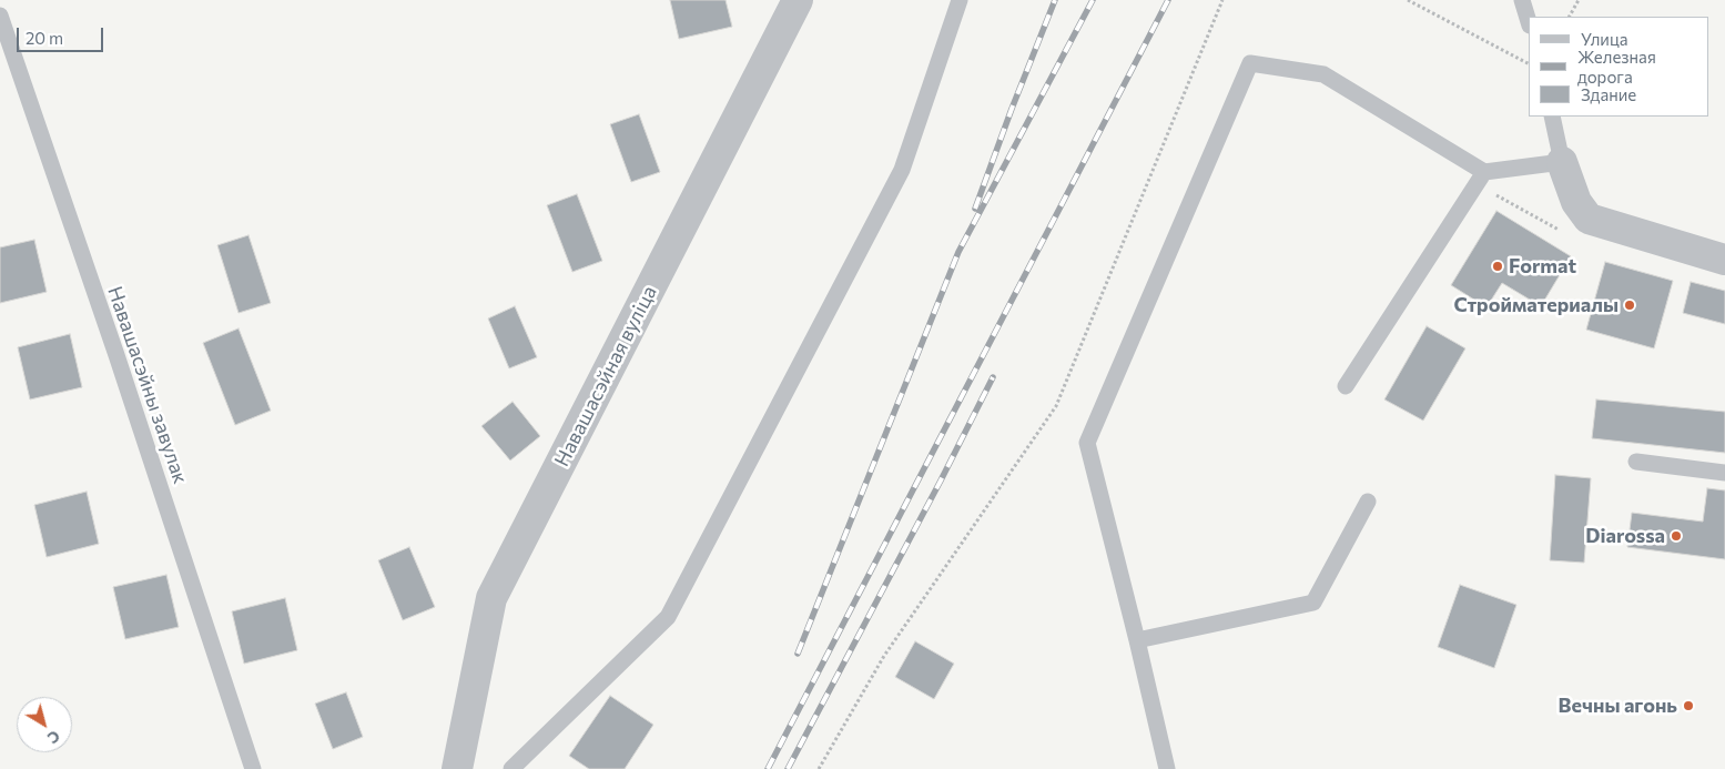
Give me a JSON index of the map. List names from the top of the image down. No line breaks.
{"streets":{"street":["Навашасэйная вуліца"],"lane":["Навашасэйны завулак"]},"places":["Format","Стройматериалы","Diarossa","Вечны агонь"],"legend":["Улица","Железная дорога","Здание"],"scale_bar":"20 m","north":"bottom right"}
